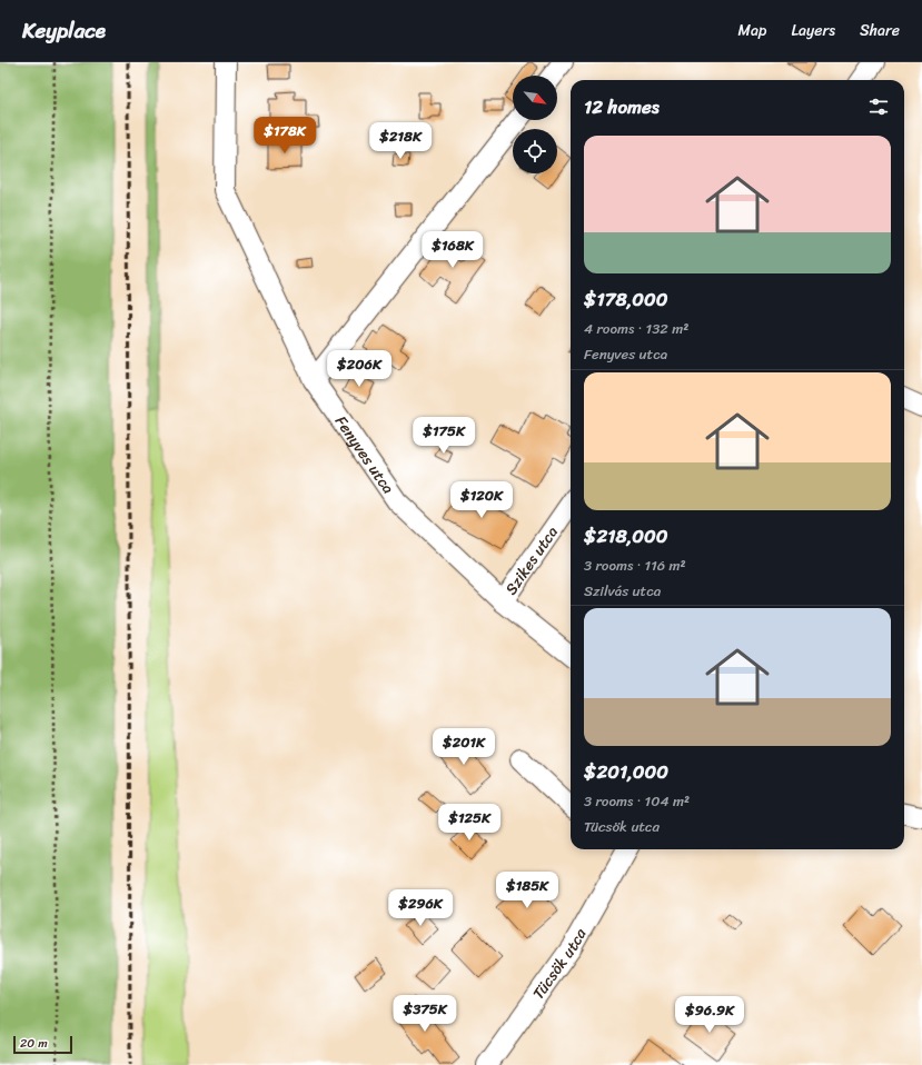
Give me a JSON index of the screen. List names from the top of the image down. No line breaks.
{"streets":{"street":["Fenyves utca","Szikes utca","Tücsök utca"]},"crossings":[["Fenyves utca","Szikes utca"]],"scale_bar":"20 m","north":"bottom right","page":{"header":"Keyplace","nav":["Map","Layers","Share"],"heading":"12 homes","price":["$178K","$218K","$168K","$206K","$175K","$120K","$201K","$125K","$185K","$296K","$375K","$96.9K"],"list":[{"name":"$178,000","note":"4 rooms · 132 m² · Fenyves utca"},{"name":"$218,000","note":"3 rooms · 116 m² · Szilvás utca"},{"name":"$201,000","note":"3 rooms · 104 m² · Tücsök utca"}],"scale":"20 m"}}
